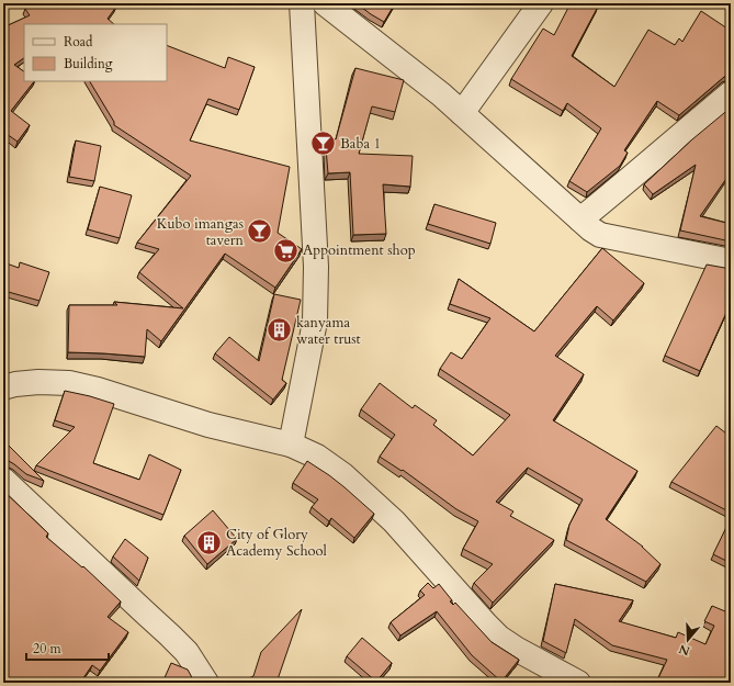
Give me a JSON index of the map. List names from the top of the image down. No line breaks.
{"places":{"bar":["Baba 1","Kubo imangas tavern"],"supermarket":["Appointment shop"],"building":["kanyama water trust","City of Glory Academy School"]},"legend":["Road","Building"],"scale_bar":"20 m","north":"bottom"}
